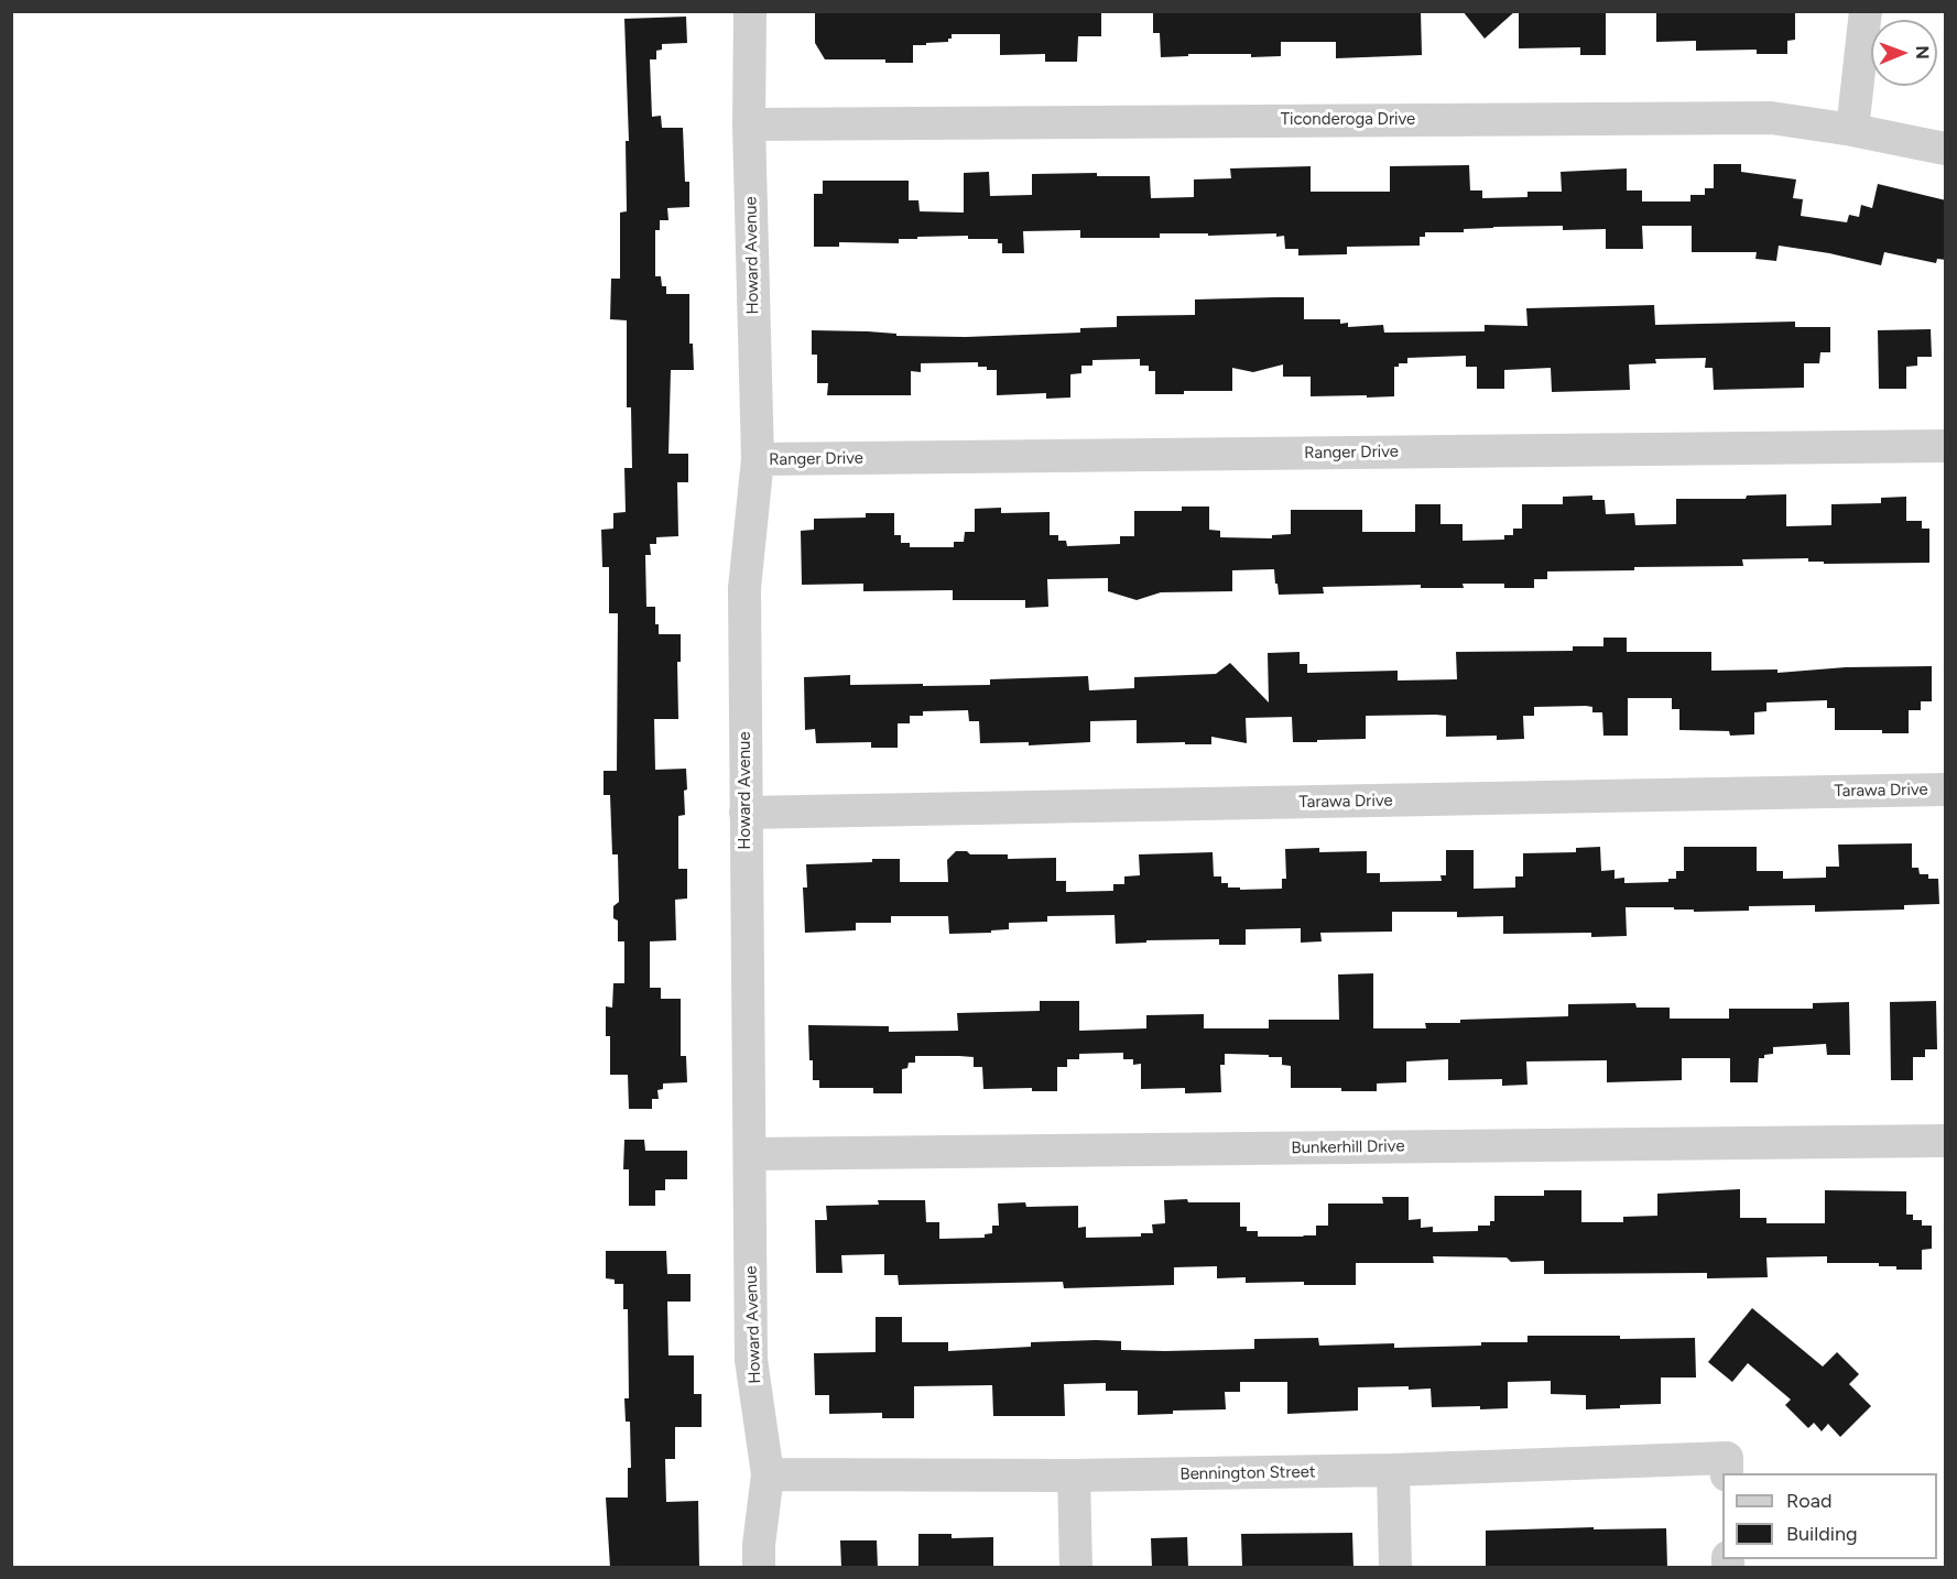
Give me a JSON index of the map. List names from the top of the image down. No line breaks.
{"streets":{"street":["Ticonderoga Drive","Howard Avenue","Ranger Drive","Tarawa Drive","Bunkerhill Drive","Bennington Street"]},"crossings":[["Ticonderoga Drive","Howard Avenue"],["Howard Avenue","Ranger Drive"],["Howard Avenue","Tarawa Drive"],["Howard Avenue","Bunkerhill Drive"],["Howard Avenue","Bennington Street"]],"legend":["Road","Building"],"north":"right"}
